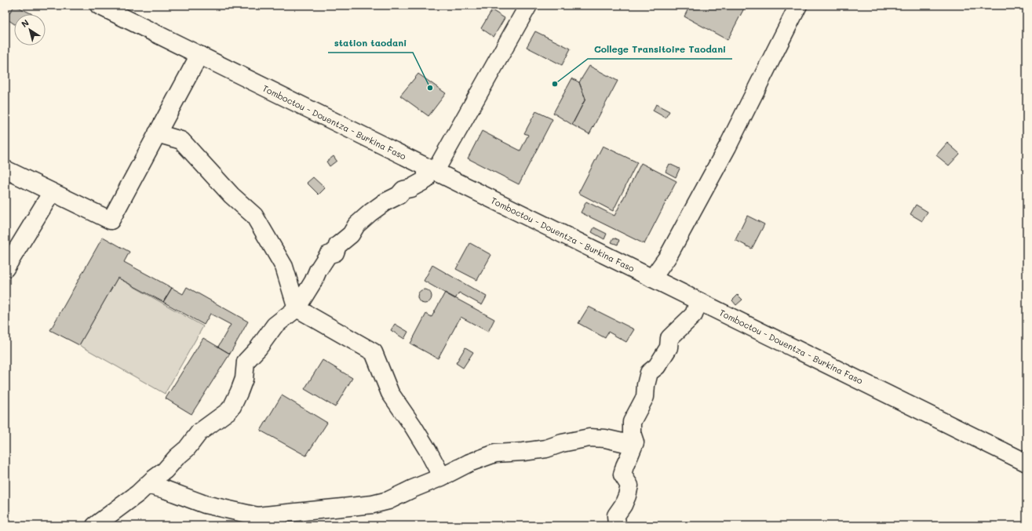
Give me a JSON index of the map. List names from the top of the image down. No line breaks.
{"streets":{"street":["Tomboctou - Douentza - Burkina Faso"]},"places":["College Transitoire Taodani","station taodani"],"north":"top left"}
